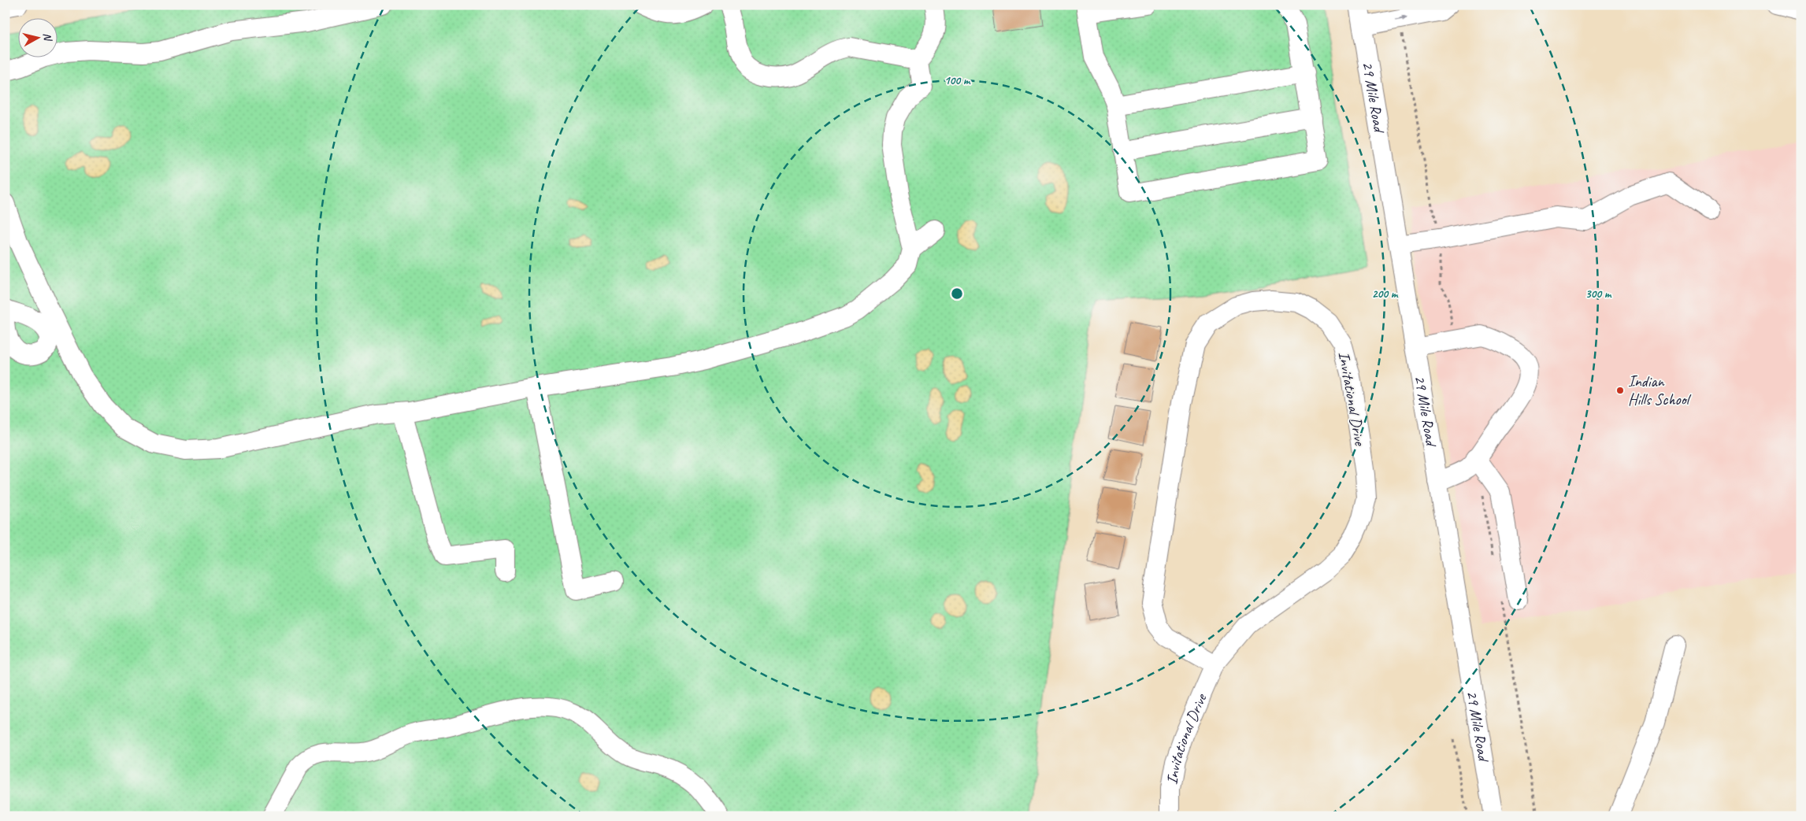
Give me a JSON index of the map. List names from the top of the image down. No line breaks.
{"streets":{"street":["29 Mile Road","Invitational Drive"]},"places":["Indian Hills School"],"north":"right","rings":["100 m","200 m","300 m"]}
